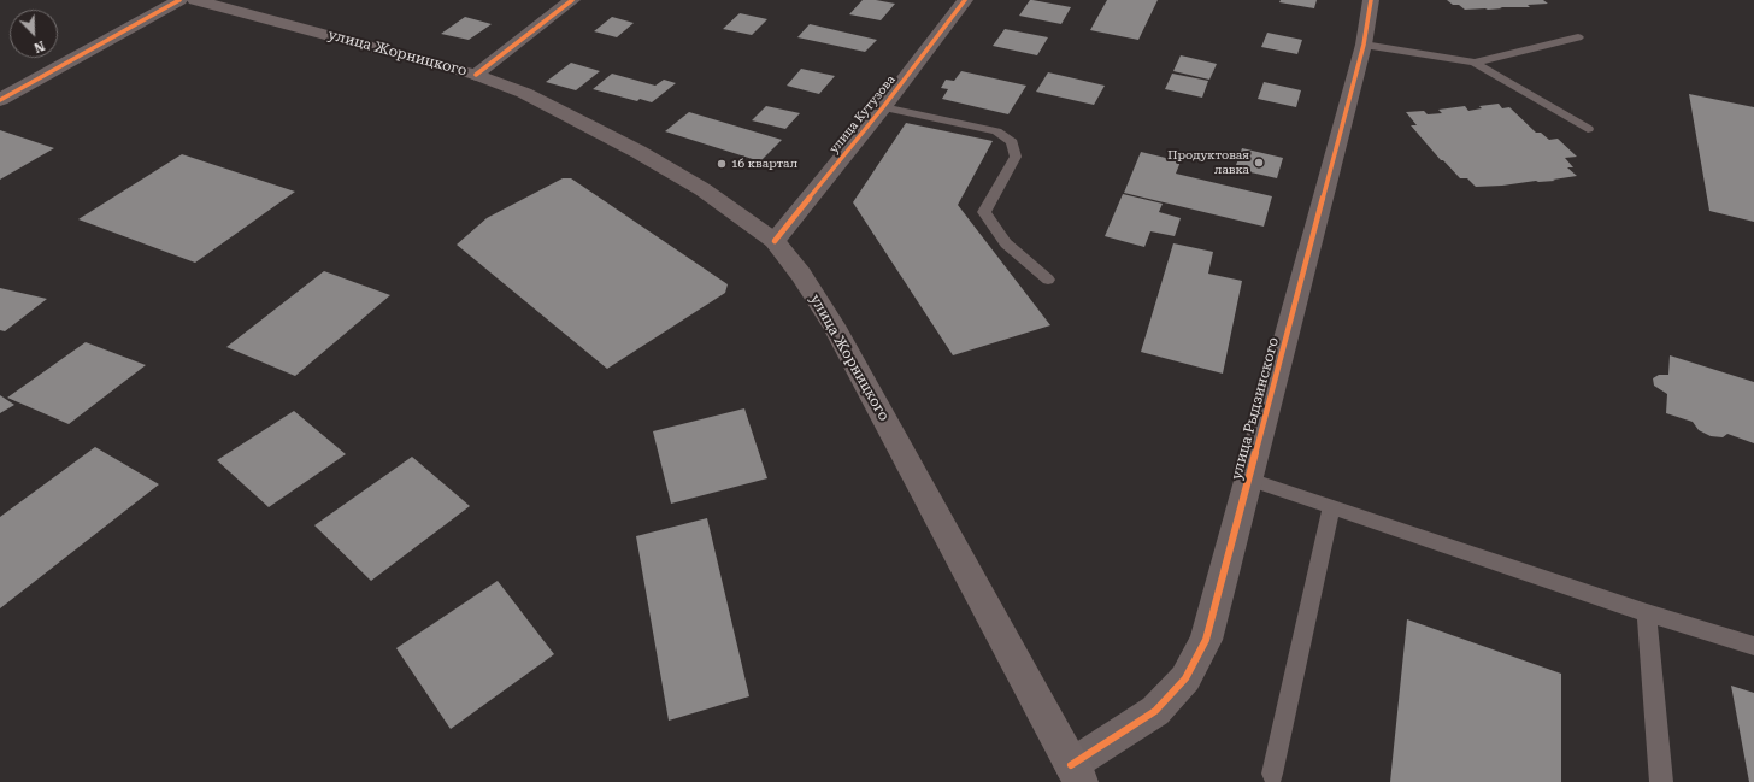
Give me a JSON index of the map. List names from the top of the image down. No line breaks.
{"streets":{"main road":["улица Жорницкого"],"street":["улица Кутузова","улица Рыдзинского"]},"crossings":[["улица Жорницкого","улица Кутузова"],["улица Жорницкого","улица Рыдзинского"]],"places":["Продуктовая лавка","16 квартал"],"north":"bottom right"}
